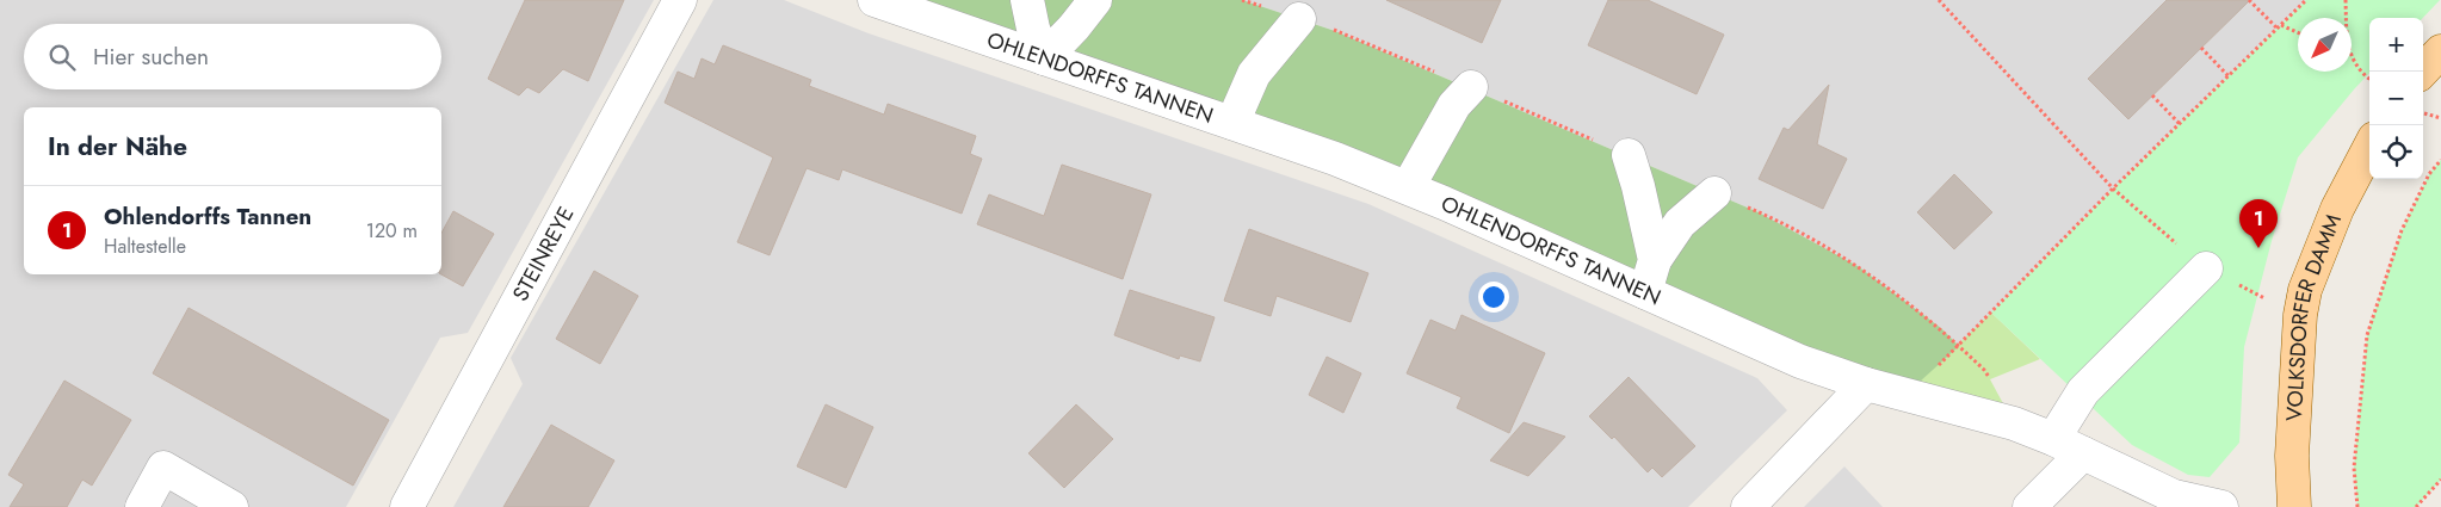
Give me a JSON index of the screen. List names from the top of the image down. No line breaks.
{"streets":{"main road":["VOLKSDORFER DAMM"],"street":["OHLENDORFFS TANNEN","STEINREYE"]},"north":"bottom left","page":{"map_buttons":["+","−"],"search":"Hier suchen","heading":"In der Nähe","list":[{"mark":"1","name":"Ohlendorffs Tannen","note":"Haltestelle","value":"120 m"}],"pins":"1"}}
